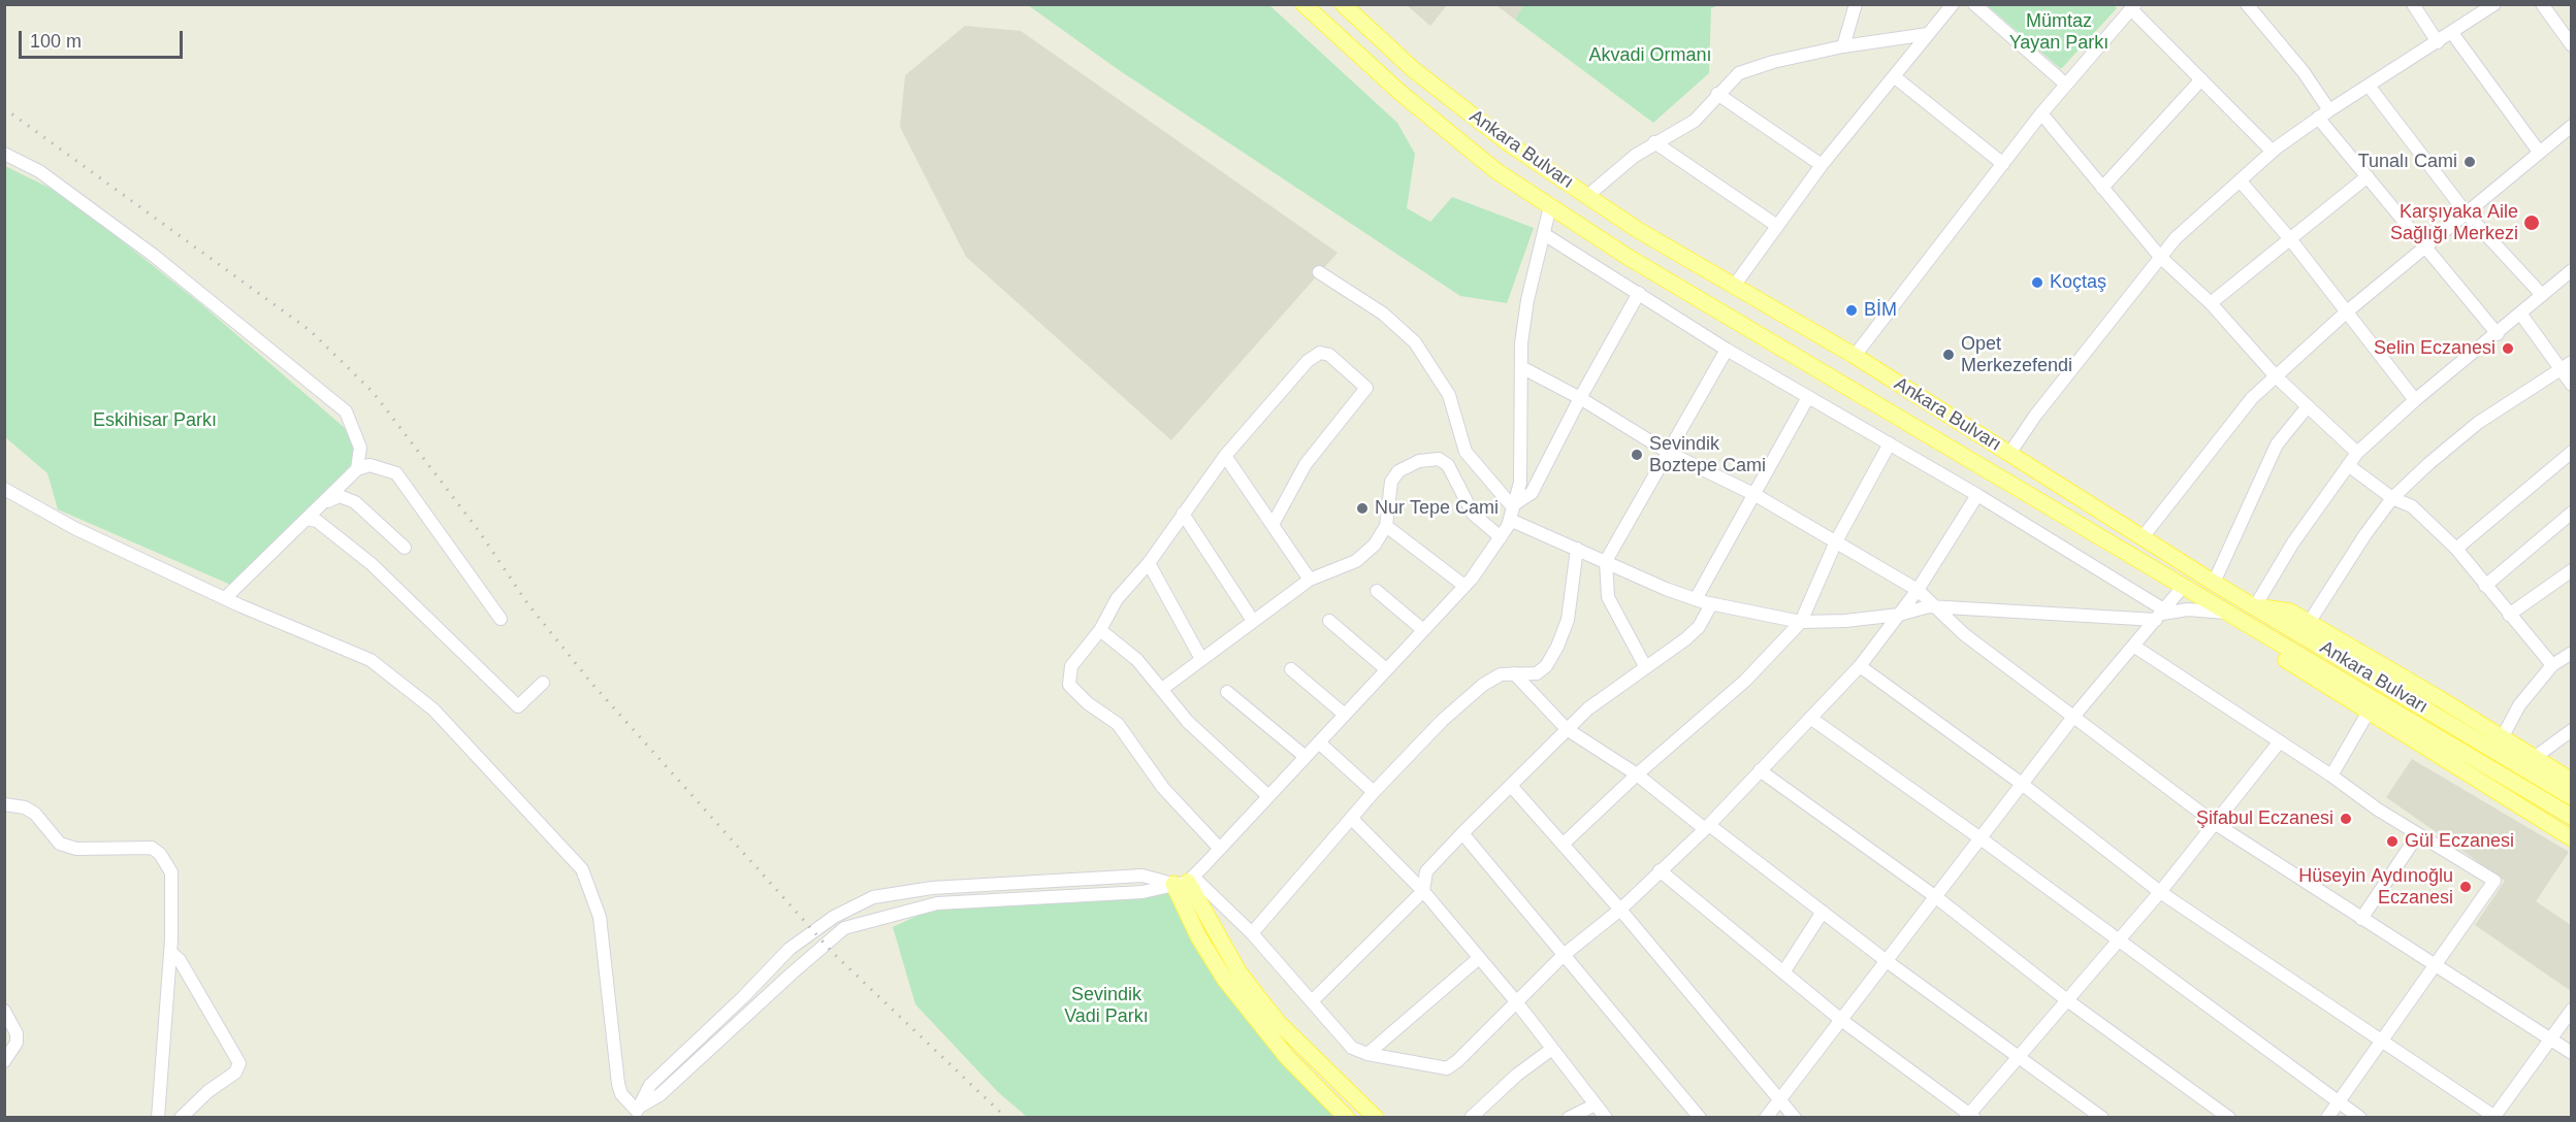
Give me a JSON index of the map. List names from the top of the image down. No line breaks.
{"streets":{"main road":["Ankara Bulvarı"]},"parks":["Mümtaz Yayan Parkı","Akvadi Ormanı","Eskihisar Parkı","Sevindik Vadi Parkı"],"places":["Tunalı Cami","Karşıyaka Aile Sağlığı Merkezi","Koçtaş","BİM","Selin Eczanesi","Opet Merkezefendi","Sevindik Boztepe Cami","Nur Tepe Cami","Şifabul Eczanesi","Gül Eczanesi","Hüseyin Aydınoğlu Eczanesi"],"scale_bar":"100 m"}
